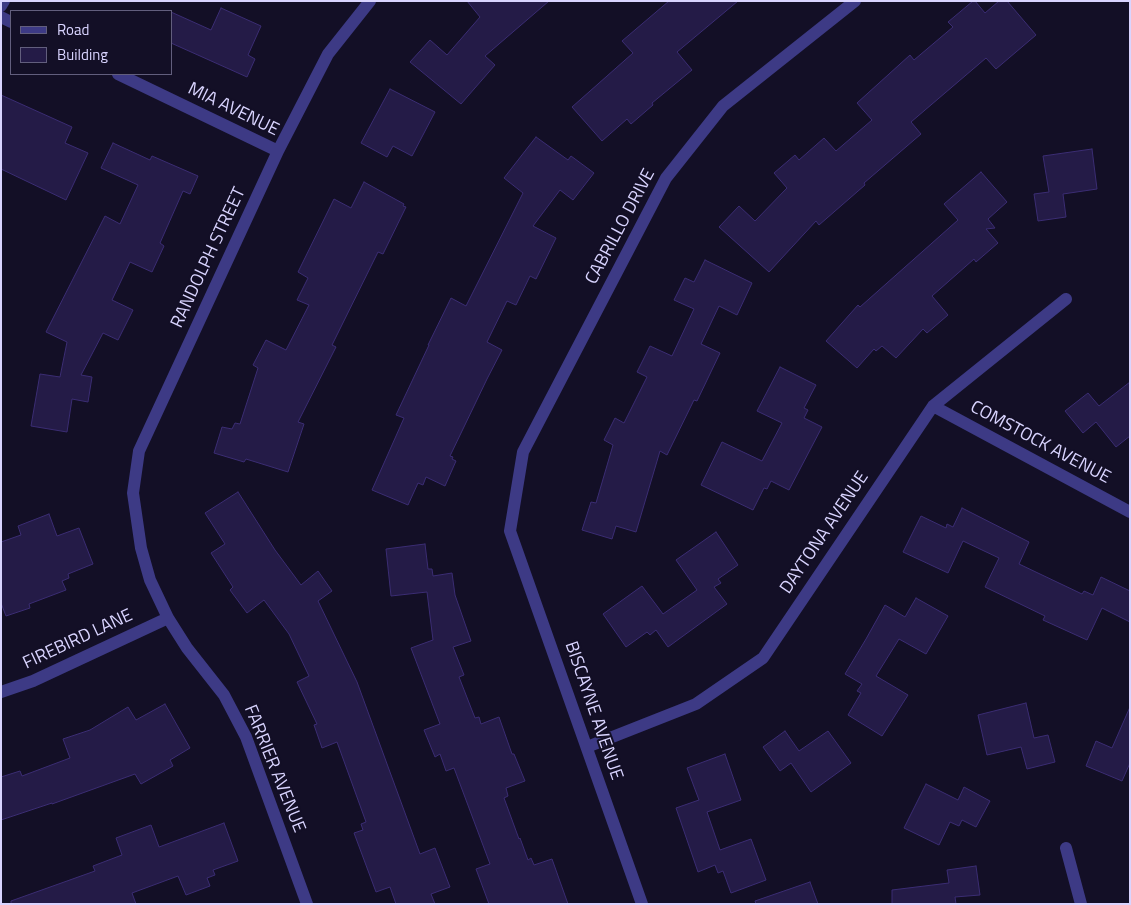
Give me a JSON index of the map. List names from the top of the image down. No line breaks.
{"streets":{"street":["MIA AVENUE","CABRILLO DRIVE","RANDOLPH STREET","COMSTOCK AVENUE","DAYTONA AVENUE","FIREBIRD LANE","BISCAYNE AVENUE","FARRIER AVENUE"]},"crossings":[["MIA AVENUE","RANDOLPH STREET"],["CABRILLO DRIVE","BISCAYNE AVENUE"],["RANDOLPH STREET","FARRIER AVENUE"],["COMSTOCK AVENUE","DAYTONA AVENUE"],["DAYTONA AVENUE","BISCAYNE AVENUE"],["FIREBIRD LANE","FARRIER AVENUE"]],"legend":["Road","Building"]}
